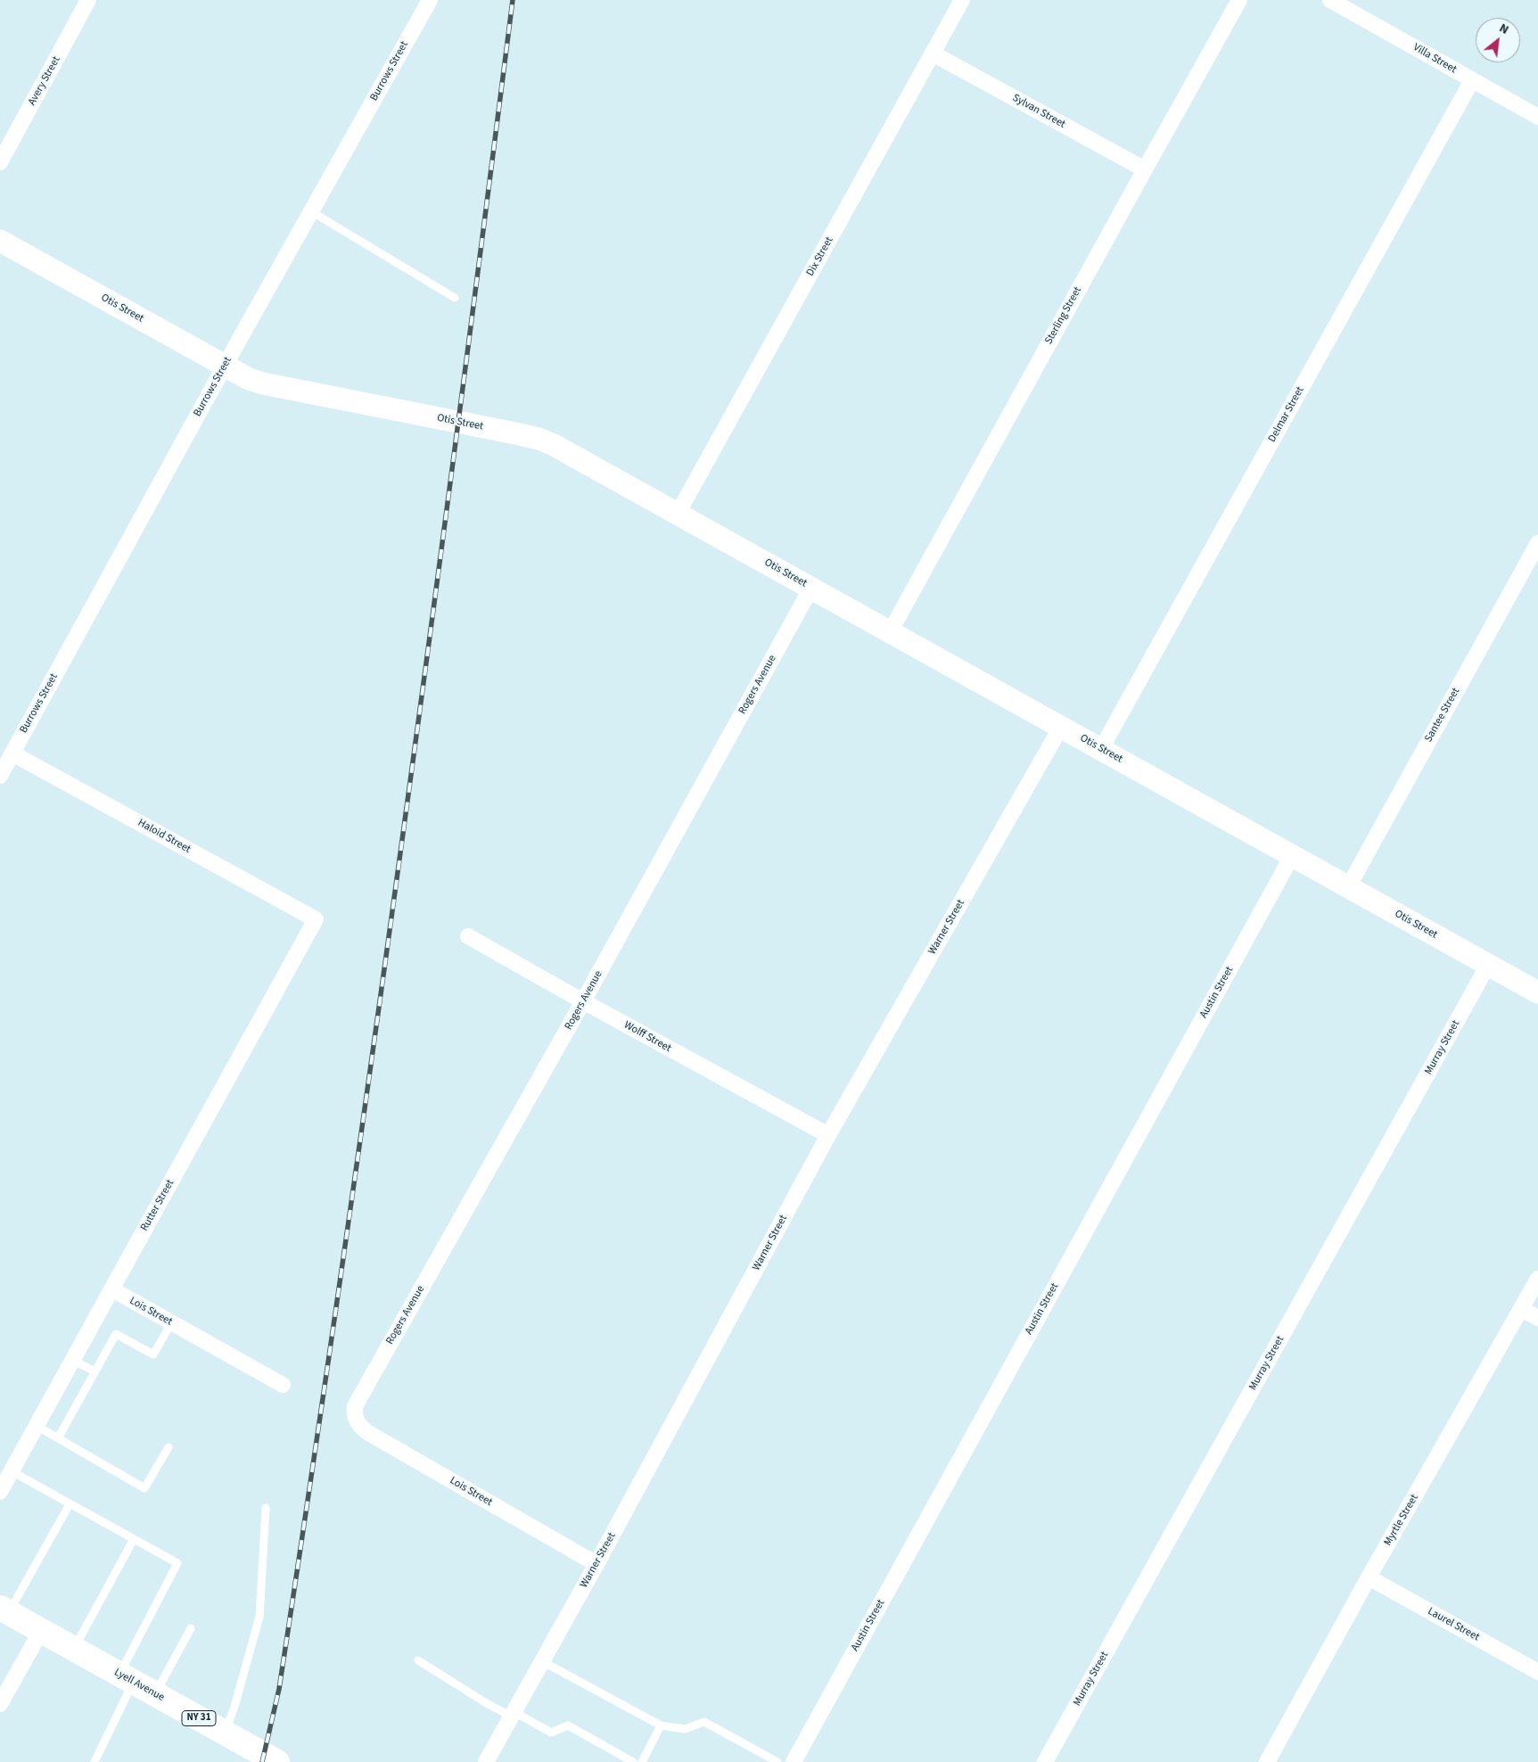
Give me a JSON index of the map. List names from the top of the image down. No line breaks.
{"streets":{"main road":["Lyell Avenue","NY 31"],"street":["Villa Street","Burrows Street","Avery Street","Sylvan Street","Dix Street","Otis Street","Sterling Street","Delmar Street","Rogers Avenue","Santee Street","Haloid Street","Warner Street","Austin Street","Wolff Street","Murray Street","Rutter Street","Lois Street","Myrtle Street","Laurel Street"]},"crossings":[["Villa Street","Delmar Street"],["Burrows Street","Otis Street"],["Burrows Street","Haloid Street"],["Sylvan Street","Dix Street"],["Sylvan Street","Sterling Street"],["Dix Street","Otis Street"],["Otis Street","Sterling Street"],["Otis Street","Delmar Street"],["Otis Street","Rogers Avenue"],["Otis Street","Santee Street"],["Otis Street","Warner Street"],["Otis Street","Austin Street"],["Otis Street","Murray Street"],["Rogers Avenue","Wolff Street"],["Rogers Avenue","Lois Street"],["Haloid Street","Rutter Street"],["Warner Street","Wolff Street"],["Warner Street","Lois Street"],["Rutter Street","Lois Street"],["Myrtle Street","Laurel Street"]],"north":"top right"}
